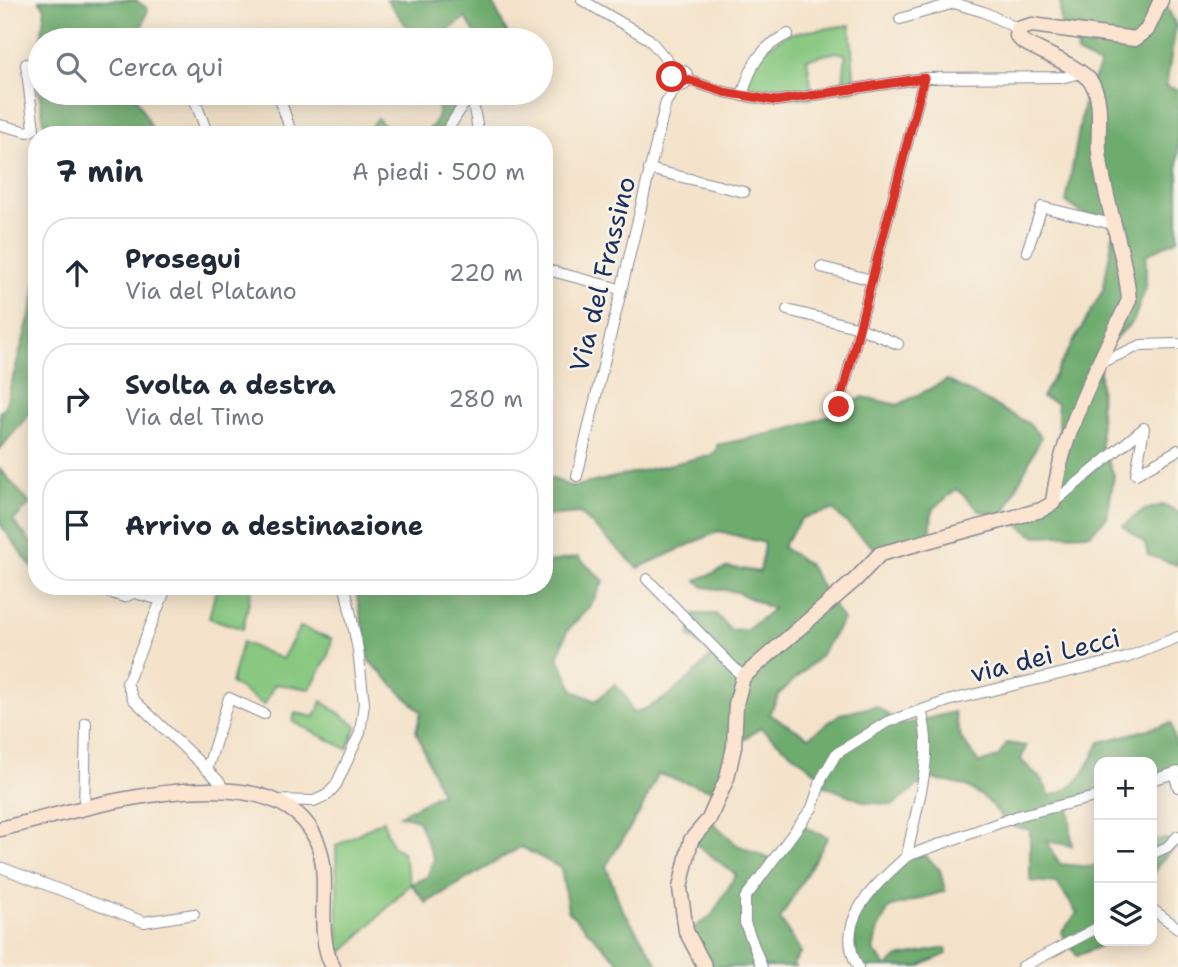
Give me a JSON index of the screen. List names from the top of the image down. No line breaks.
{"streets":{"street":["Via del Frassino","via dei Lecci"]},"page":{"search":"Cerca qui","heading":["7 min","A piedi · 500 m"],"list":[["Prosegui","Via del Platano","220 m"],["Svolta a destra","Via del Timo","280 m"],"Arrivo a destinazione"],"map_buttons":["+","−"]}}
